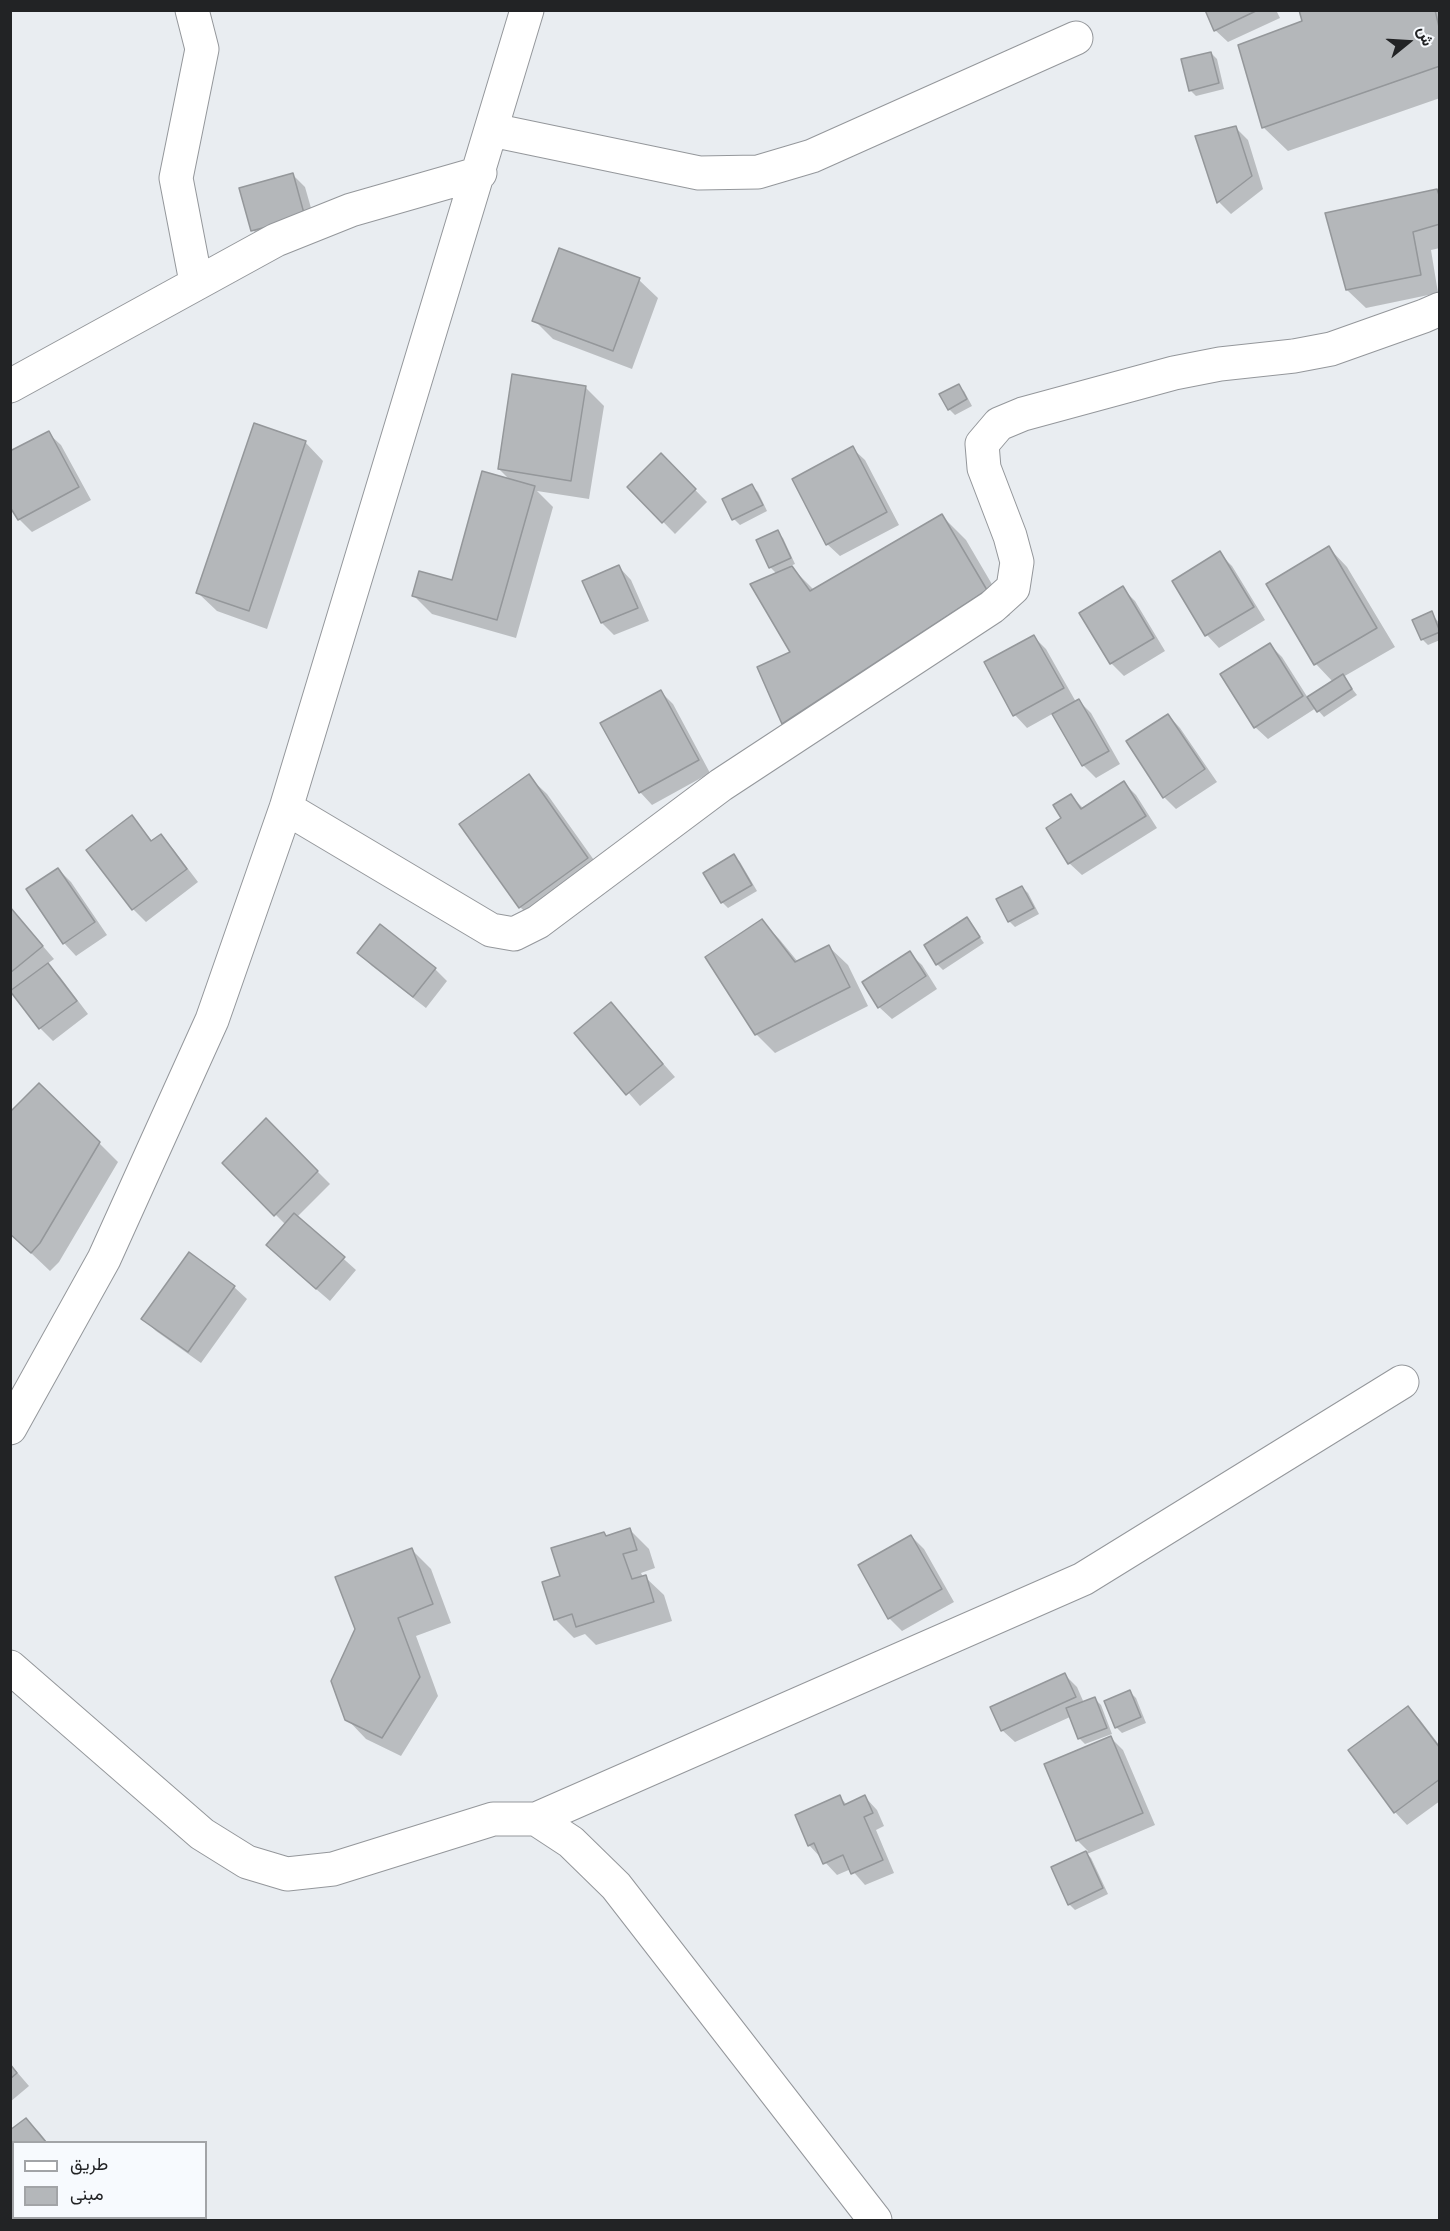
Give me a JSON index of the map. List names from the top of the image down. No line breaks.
{"legend":["طريق","مبنى"],"north":"right"}
